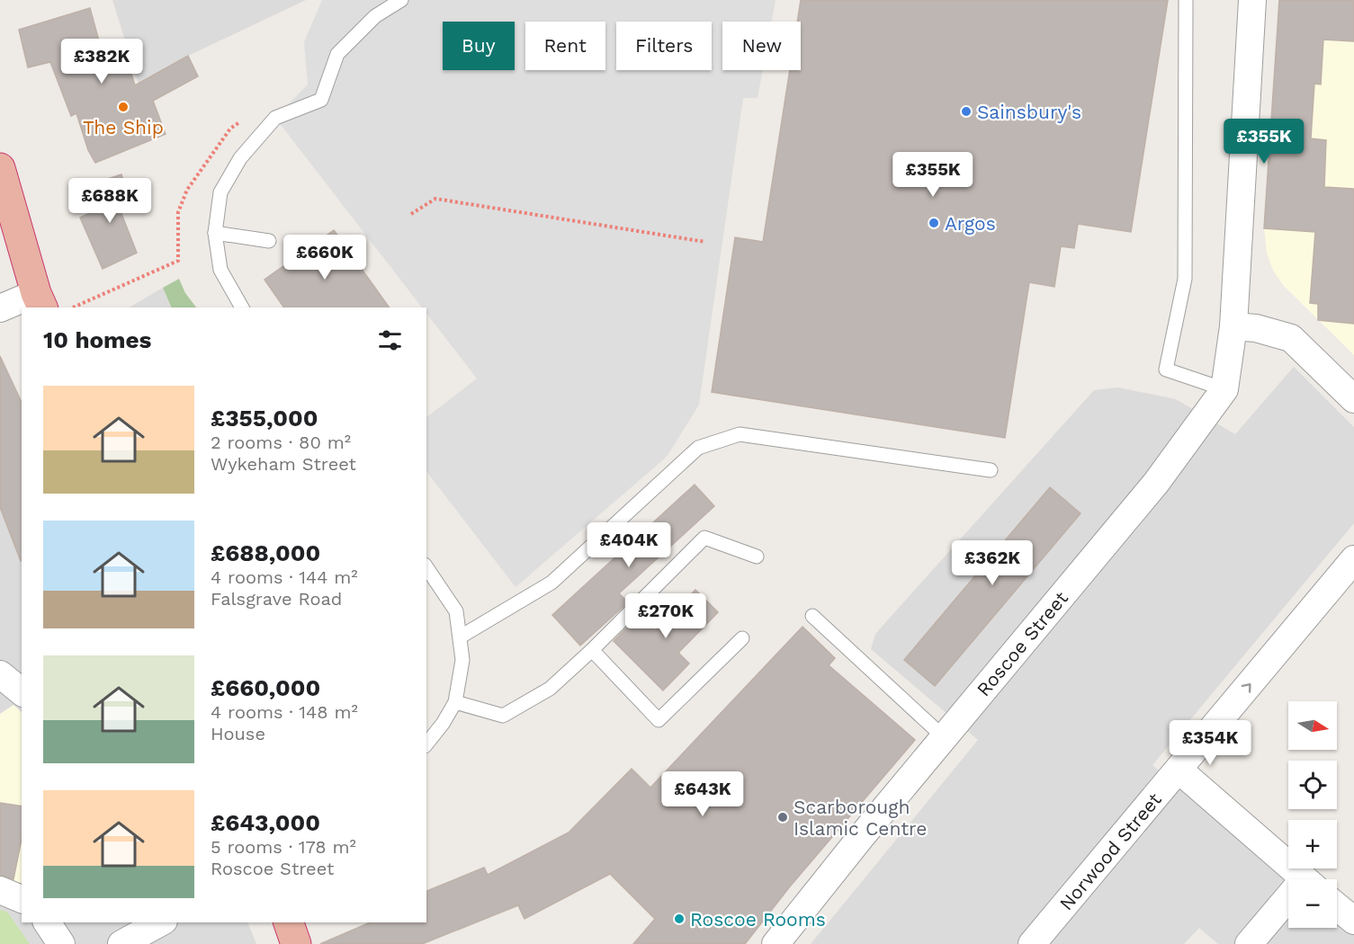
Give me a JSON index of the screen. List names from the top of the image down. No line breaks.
{"streets":{"street":["Roscoe Street","Norwood Street"]},"one_way":["Norwood Street"],"places":["The Ship","Sainsbury's","Argos","Scarborough Islamic Centre","Roscoe Rooms"],"north":"right","page":{"chip":["Buy","Rent","Filters","New"],"price":["£382K","£355K","£355K","£688K","£660K","£404K","£362K","£270K","£354K","£643K"],"heading":"10 homes","list":[{"name":"£355,000","note":"2 rooms · 80 m² · Wykeham Street"},{"name":"£688,000","note":"4 rooms · 144 m² · Falsgrave Road"},{"name":"£660,000","note":"4 rooms · 148 m² · House"},{"name":"£643,000","note":"5 rooms · 178 m² · Roscoe Street"}],"map_buttons":["+","−"]}}
